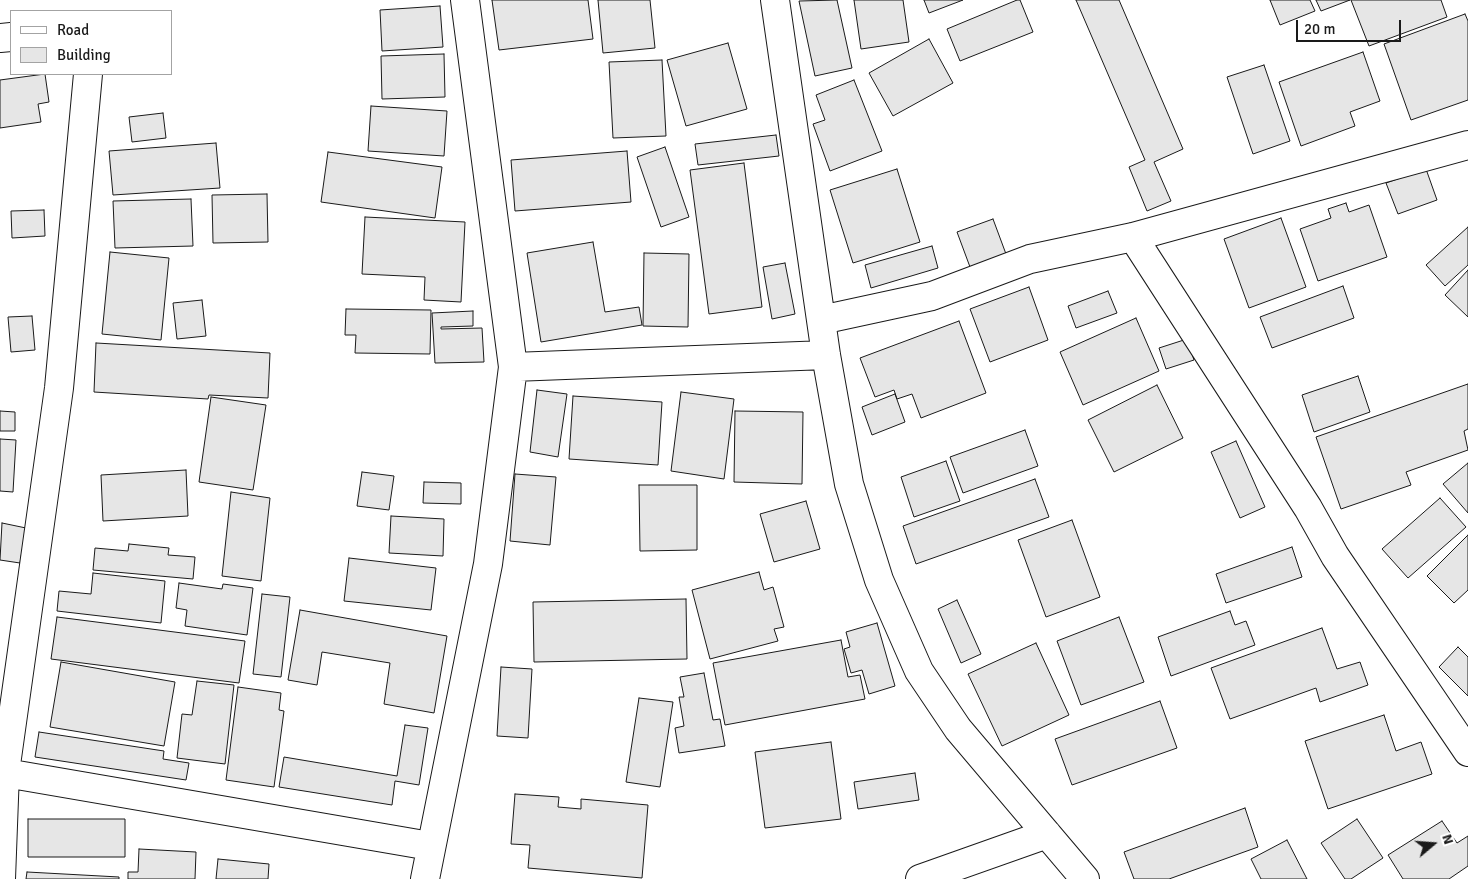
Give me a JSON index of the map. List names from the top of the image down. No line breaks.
{"legend":["Road","Building"],"scale_bar":"20 m","north":"right"}
